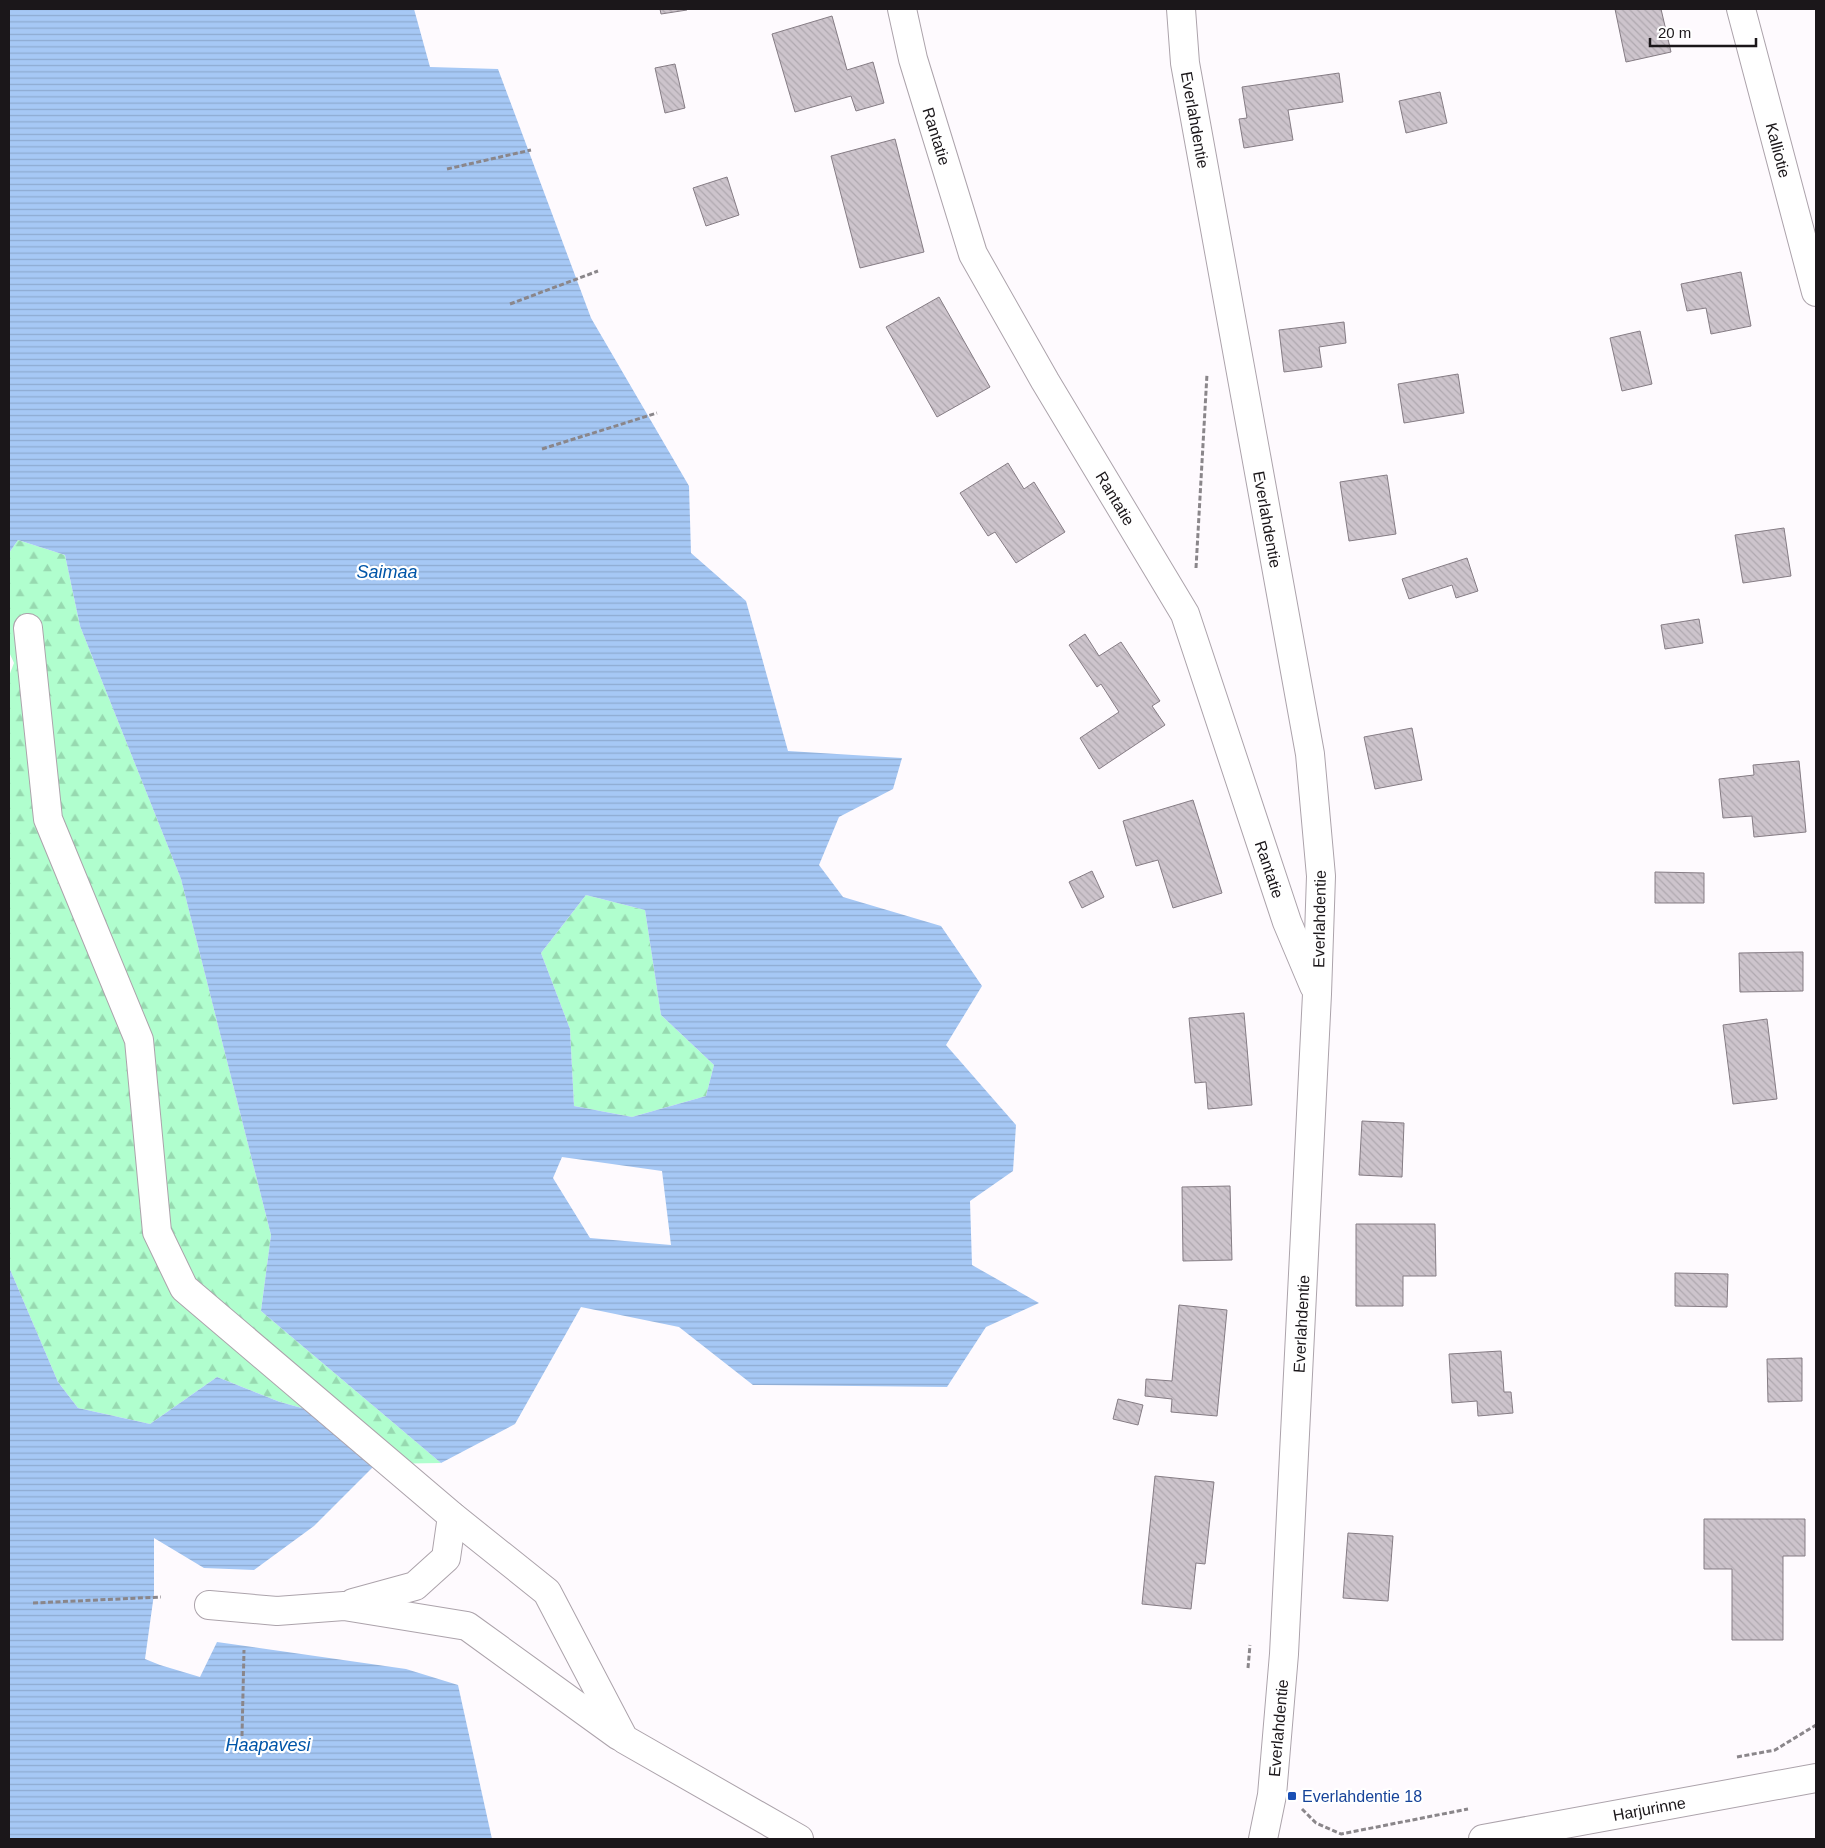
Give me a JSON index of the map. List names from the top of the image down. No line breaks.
{"streets":{"street":["Everlahdentie","Rantatie","Kalliotie","Harjurinne"]},"crossings":[["Everlahdentie","Rantatie"]],"water":["Saimaa","Haapavesi"],"places":{"transit":["Everlahdentie 18"]},"scale_bar":"20 m"}
